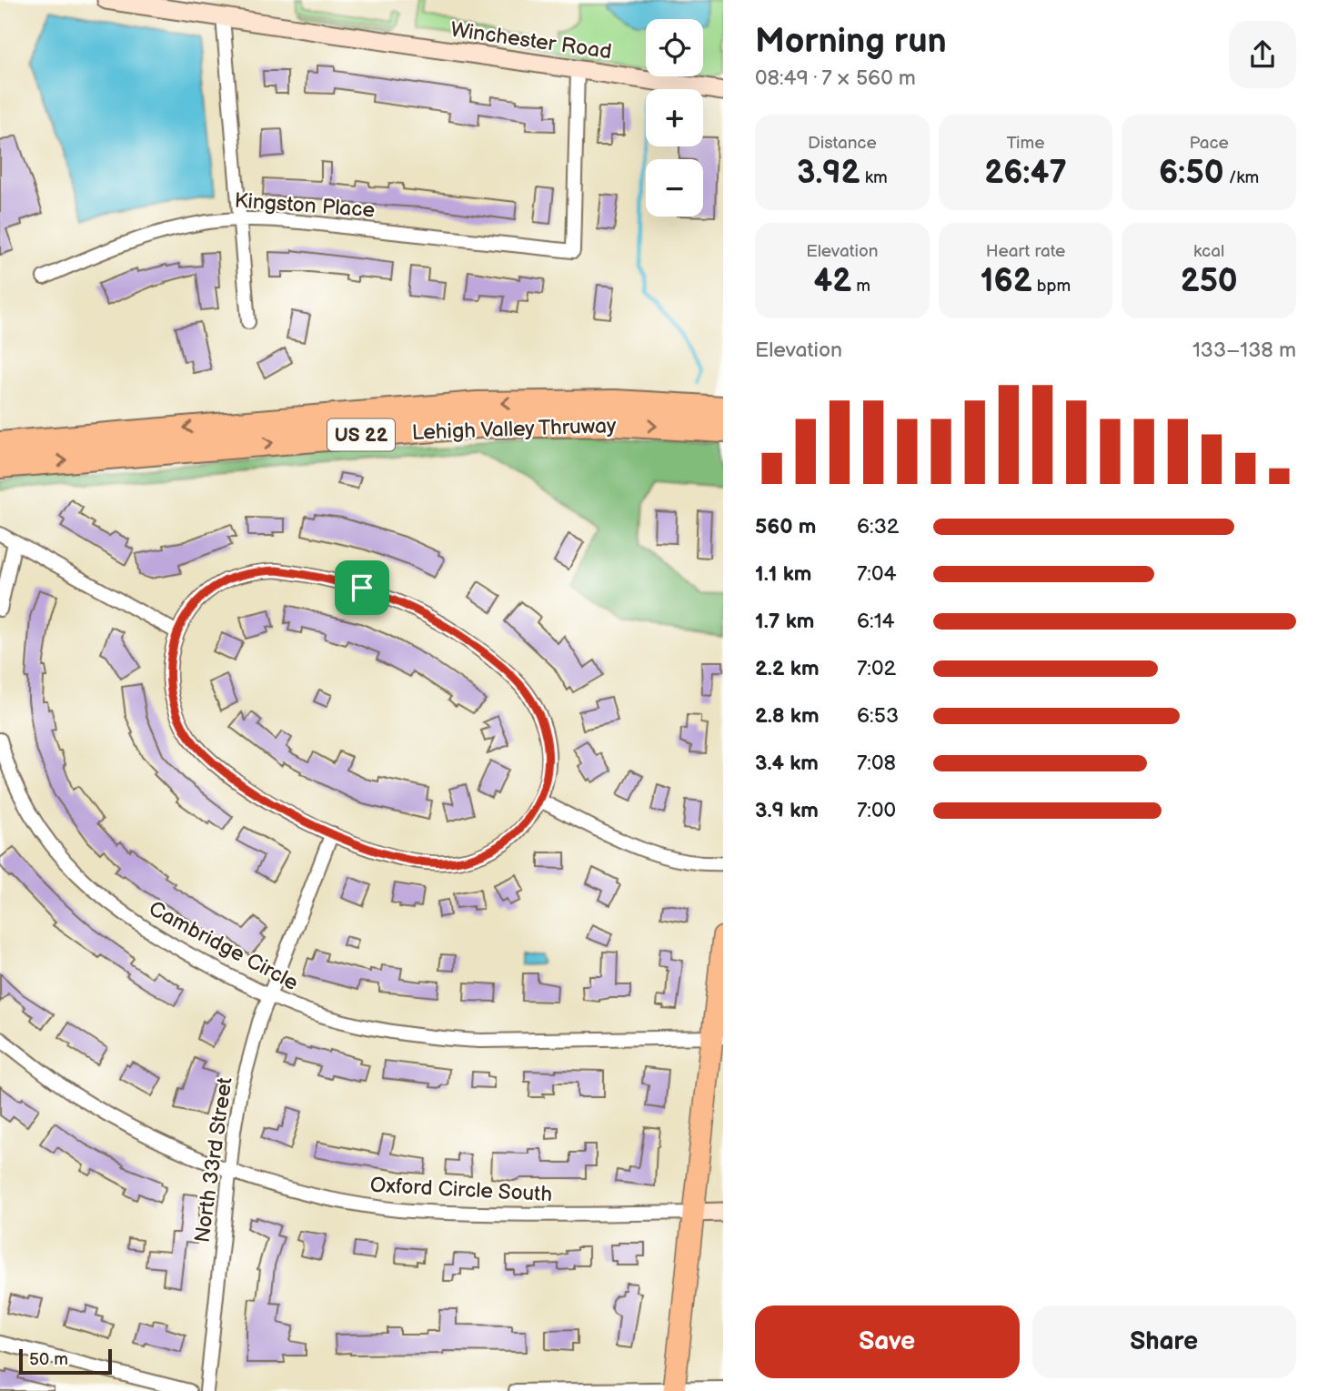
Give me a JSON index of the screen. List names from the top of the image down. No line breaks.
{"streets":{"highway":["Lehigh Valley Thruway","US 22"],"street":["Winchester Road","Kingston Place","Cambridge Circle","North 33rd Street","Oxford Circle South"]},"crossings":[["Winchester Road","Kingston Place"],["Cambridge Circle","North 33rd Street"],["North 33rd Street","Oxford Circle South"]],"scale_bar":"50 m","page":{"heading":["Morning run","08:49 · 7 × 560 m"],"map_buttons":["+","−"],"stats":[["Distance","3.92 km"],["Time","26:47"],["Pace","6:50 /km"],["Elevation","42 m"],["Heart rate","162 bpm"],["kcal","250"]],"chart":["Elevation","133–138 m"],"list":[{"name":"560 m","note":"6:32"},{"name":"1.1 km","note":"7:04"},{"name":"1.7 km","note":"6:14"},{"name":"2.2 km","note":"7:02"},{"name":"2.8 km","note":"6:53"},{"name":"3.4 km","note":"7:08"},{"name":"3.9 km","note":"7:00"}],"buttons":["Save","Share"],"scale":"50 m"}}
